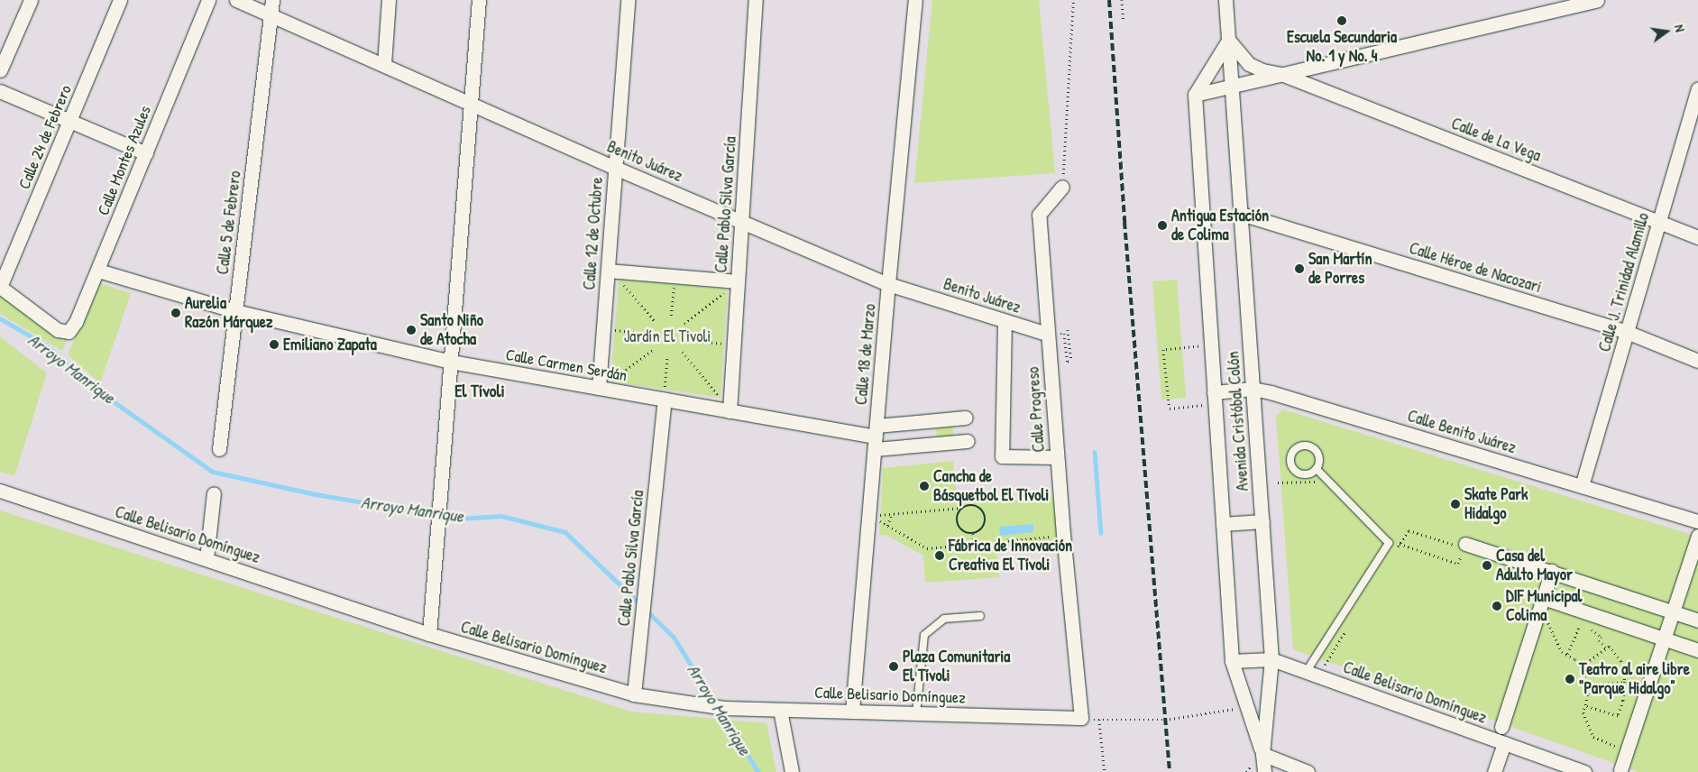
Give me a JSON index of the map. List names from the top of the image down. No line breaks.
{"streets":{"street":["Calle 24 de Febrero","Calle de La Vega","Calle Montes Azules","Benito Juárez","Calle Pablo Silva García","Calle 5 de Febrero","Calle 12 de Octubre","Calle Héroe de Nacozari","Calle J. Trinidad Alamillo","Calle 18 de Marzo","Calle Carmen Serdán","Calle Progreso","Avenida Cristóbal Colón","Calle Benito Juárez","Calle Belisario Domínguez"]},"crossings":[["Calle 24 de Febrero","Calle Montes Azules"],["Calle de La Vega","Calle J. Trinidad Alamillo"],["Calle de La Vega","Avenida Cristóbal Colón"],["Calle Montes Azules","Calle Carmen Serdán"],["Benito Juárez","Calle Pablo Silva García"],["Benito Juárez","Calle 5 de Febrero"],["Benito Juárez","Calle 12 de Octubre"],["Benito Juárez","Calle 18 de Marzo"],["Benito Juárez","Calle Progreso"],["Calle Pablo Silva García","Calle Carmen Serdán"],["Calle Pablo Silva García","Calle Belisario Domínguez"],["Calle 5 de Febrero","Calle Carmen Serdán"],["Calle 12 de Octubre","Calle Carmen Serdán"],["Calle Héroe de Nacozari","Calle J. Trinidad Alamillo"],["Calle Héroe de Nacozari","Avenida Cristóbal Colón"],["Calle J. Trinidad Alamillo","Calle Benito Juárez"],["Calle 18 de Marzo","Calle Carmen Serdán"],["Calle 18 de Marzo","Calle Belisario Domínguez"],["Calle Progreso","Calle Belisario Domínguez"],["Avenida Cristóbal Colón","Calle Benito Juárez"],["Avenida Cristóbal Colón","Calle Belisario Domínguez"]],"districts":["El Tívoli"],"water":["Arroyo Manrique"],"parks":["Jardín El Tivoli"],"places":["Escuela Secundaria No. 1 y No. 4","Antigua Estación de Colima","San Martín de Porres","Aurelia Razón Márquez","Santo Niño de Atocha","Emiliano Zapata","Cancha de Básquetbol El Tívoli","Skate Park Hidalgo","Fábrica de Innovación Creativa El Tívoli","Casa del Adulto Mayor","DIF Municipal Colima","Plaza Comunitaria El Tívoli","Teatro al aire libre \"Parque Hidalgo\""],"north":"right"}
